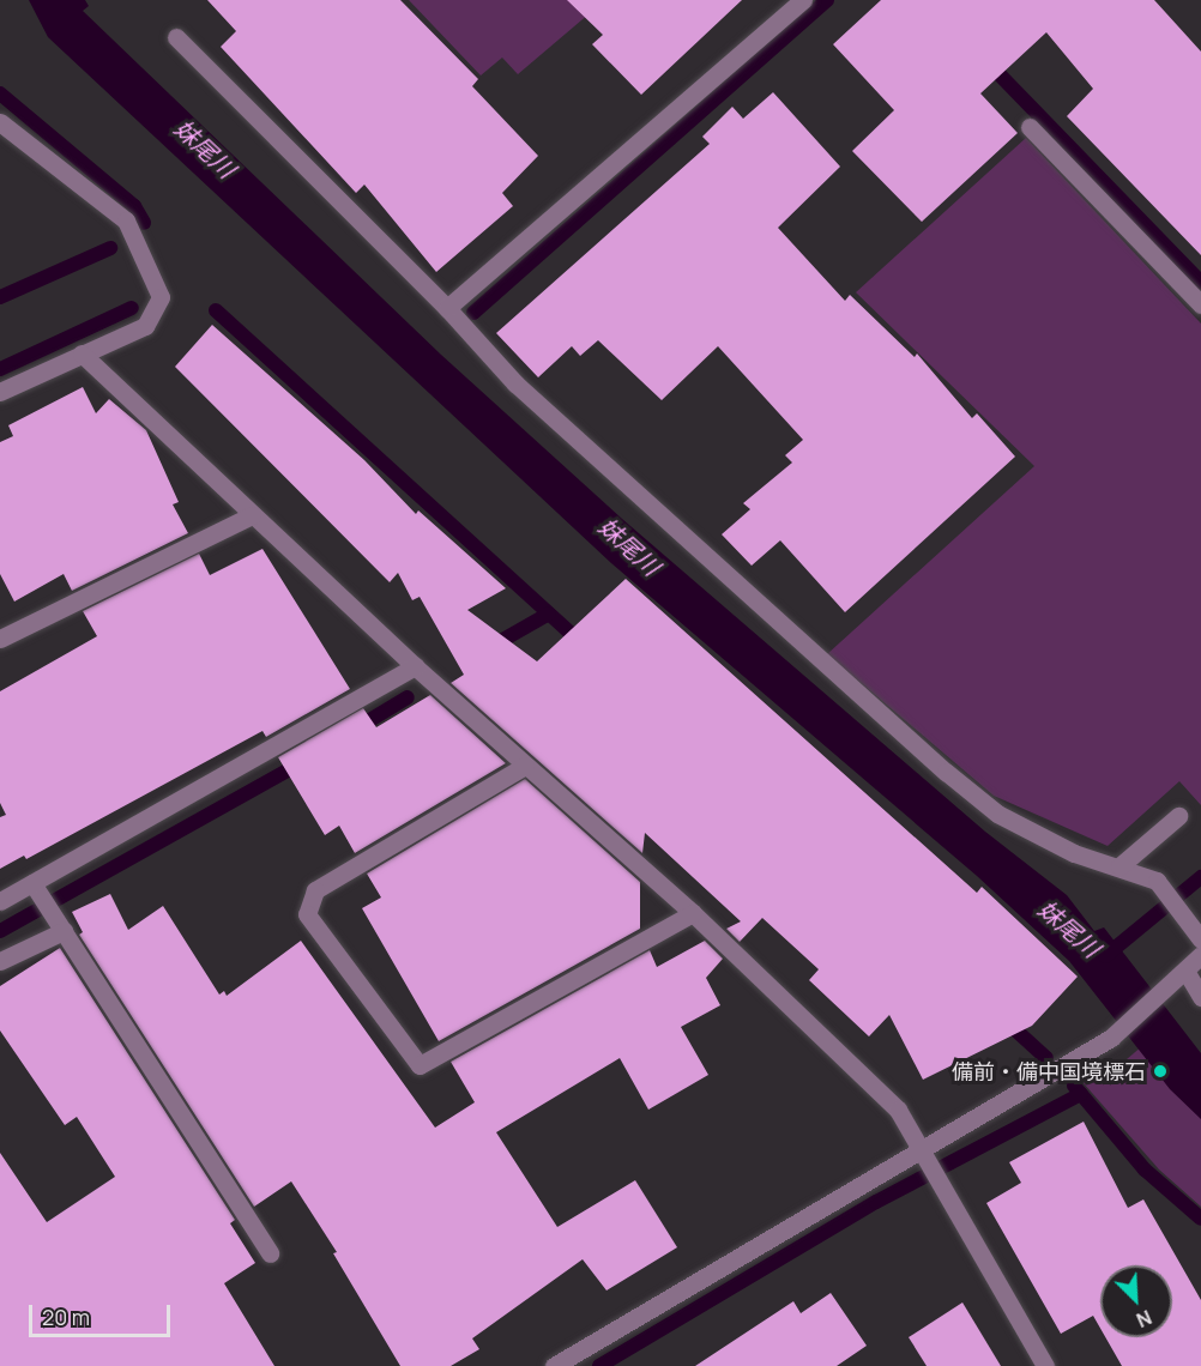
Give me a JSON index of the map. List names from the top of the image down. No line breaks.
{"water":["妹尾川"],"places":["備前・備中国境標石"],"scale_bar":"20 m","north":"bottom right"}
